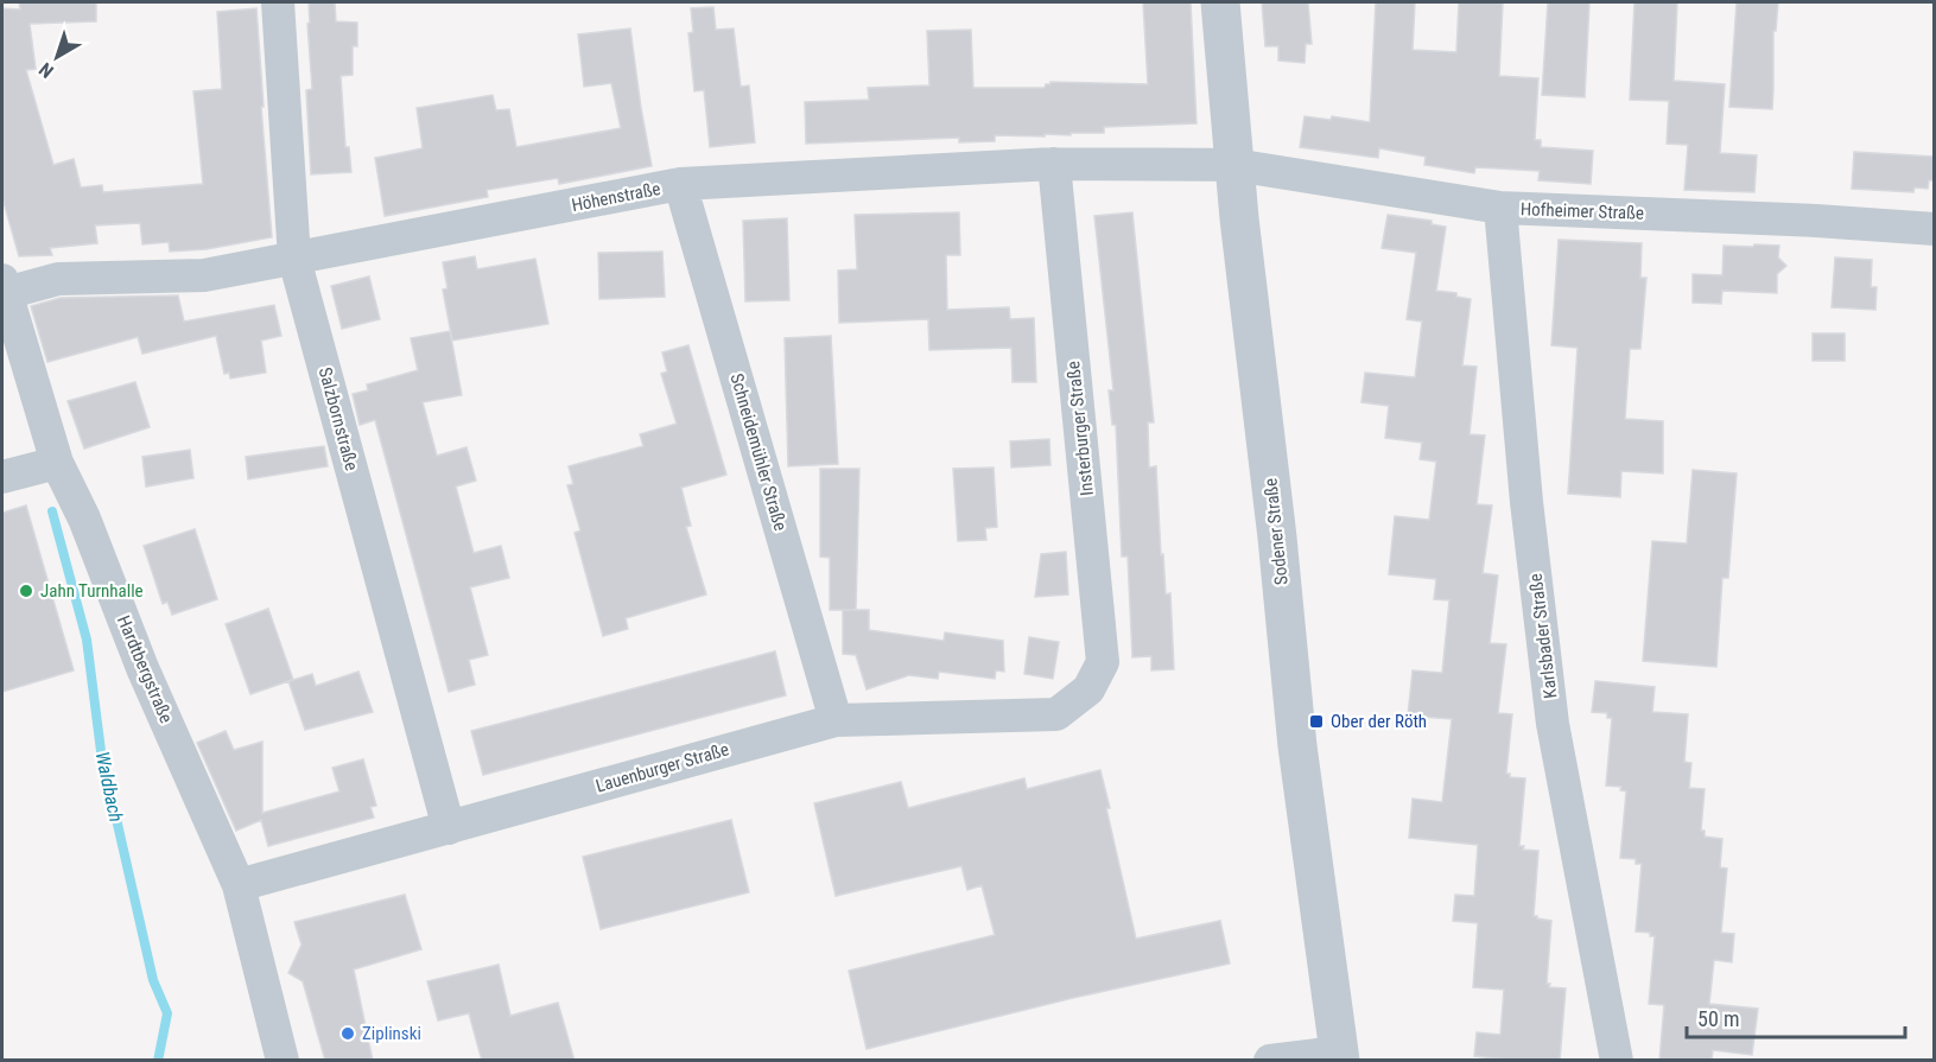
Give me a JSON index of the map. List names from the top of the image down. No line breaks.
{"streets":{"street":["Höhenstraße","Hofheimer Straße","Salzbornstraße","Insterburger Straße","Schneidemühler Straße","Sodener Straße","Karlsbader Straße","Hardtbergstraße","Lauenburger Straße"]},"crossings":[["Höhenstraße","Hofheimer Straße"],["Höhenstraße","Salzbornstraße"],["Höhenstraße","Insterburger Straße"],["Höhenstraße","Schneidemühler Straße"],["Höhenstraße","Sodener Straße"],["Höhenstraße","Hardtbergstraße"],["Hofheimer Straße","Sodener Straße"],["Hofheimer Straße","Karlsbader Straße"],["Salzbornstraße","Lauenburger Straße"],["Insterburger Straße","Lauenburger Straße"],["Schneidemühler Straße","Lauenburger Straße"],["Hardtbergstraße","Lauenburger Straße"]],"water":["Waldbach"],"places":{"other":["Jahn Turnhalle","Ziplinski"],"transit":["Ober der Röth"]},"scale_bar":"50 m","north":"bottom left"}
